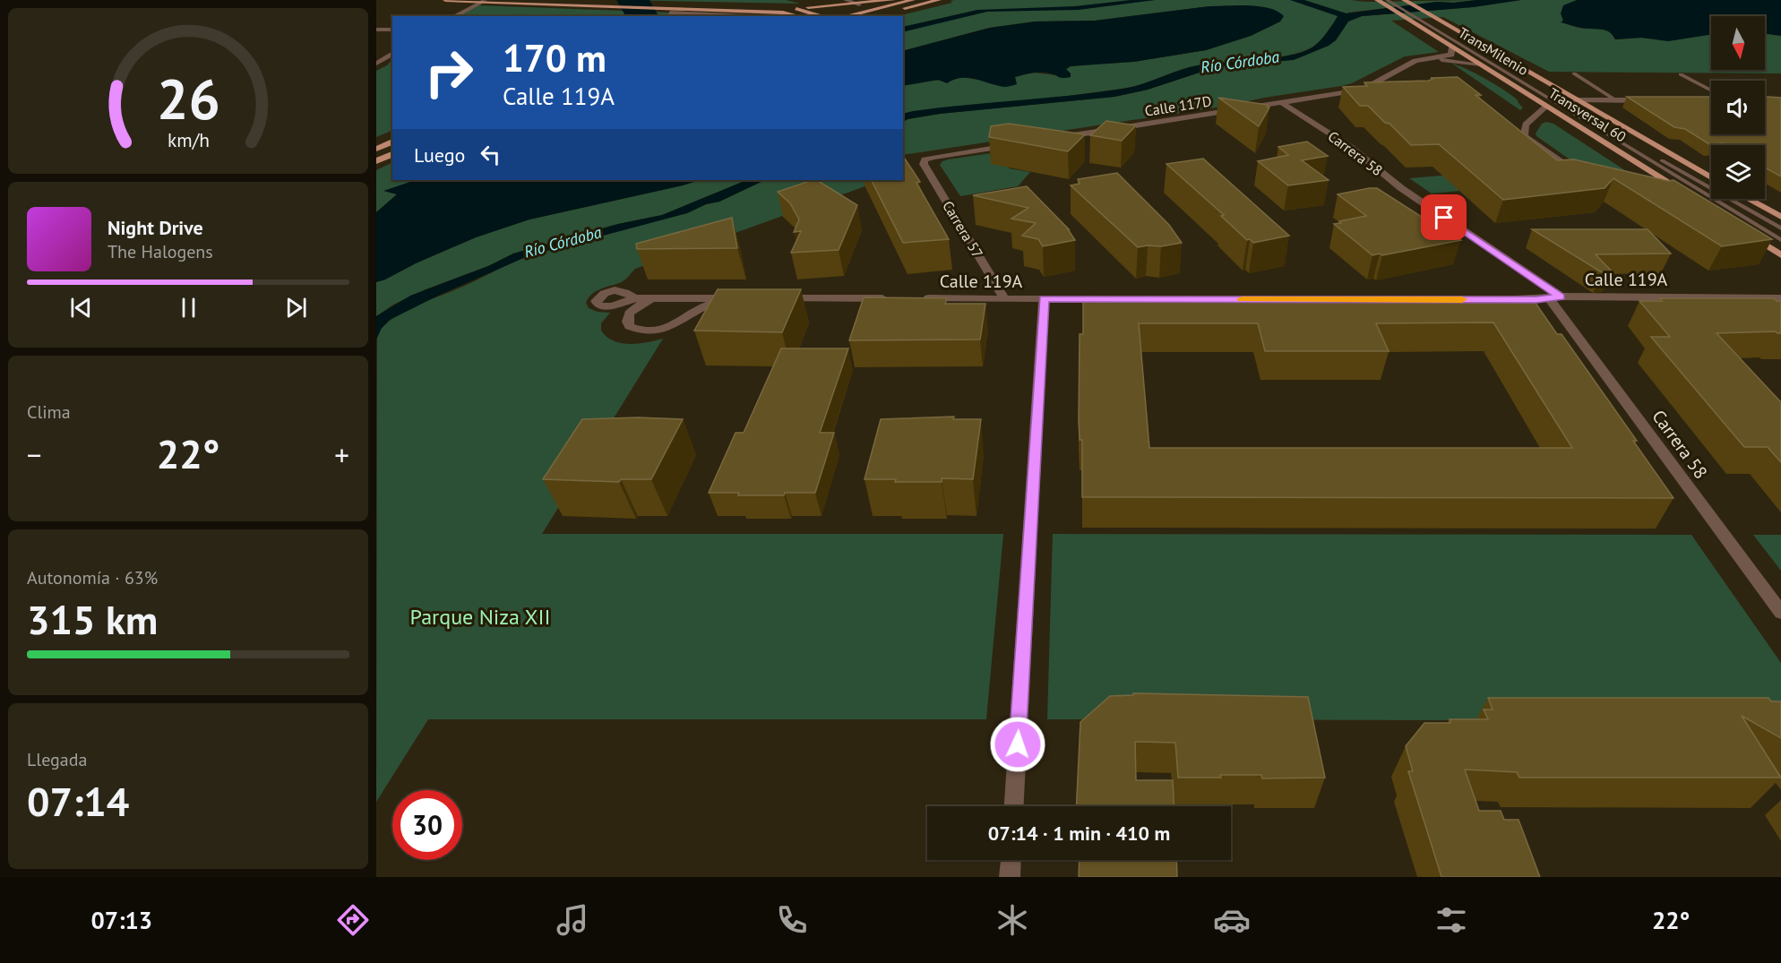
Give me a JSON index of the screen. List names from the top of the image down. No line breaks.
{"streets":{"main road":["Transversal 60"],"street":["Calle 117D","Carrera 58","Carrera 57","Calle 119A"],"lane":["TransMilenio"]},"crossings":[["Calle 117D","Transversal 60"],["Calle 117D","Carrera 58"],["Carrera 58","Calle 119A"],["Carrera 57","Calle 119A"]],"water":["Río Córdoba"],"parks":["Parque Niza XII"],"north":"bottom","page":{"turn":["170 m","Calle 119A"],"then":"Luego","song":["Night Drive","The Halogens"],"tile":["Clima",["Autonomía · 63%","315 km"],["Llegada","07:14"]],"heat":["−","22°","+"],"limit":"30","trip":"07:14 · 1 min · 410 m","tabs":["07:13","22°"],"gauge":["26","km/h"]}}
